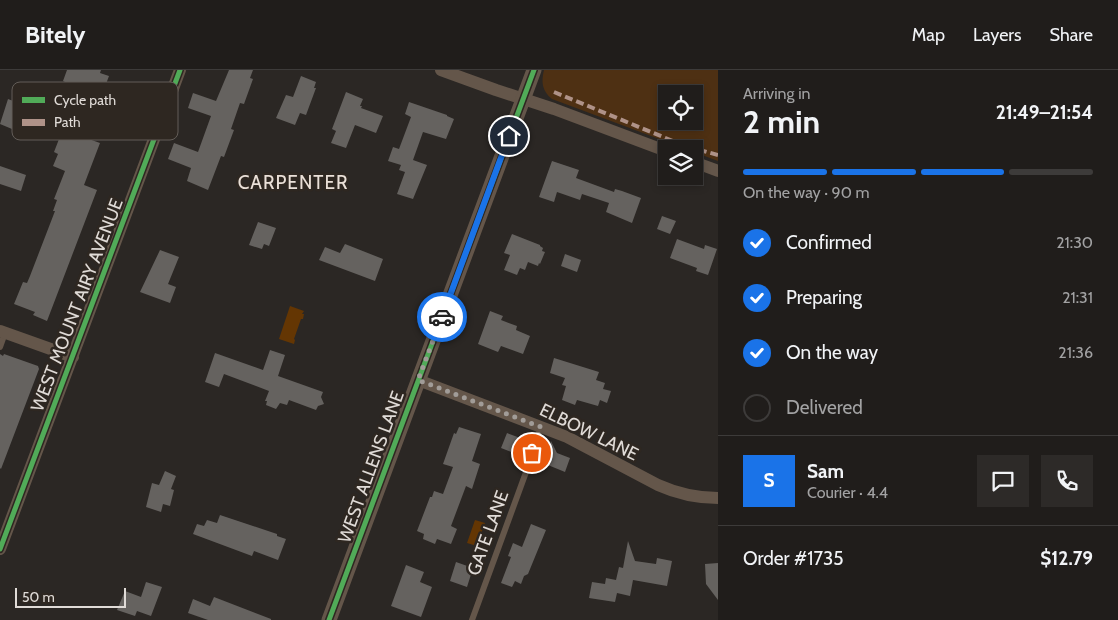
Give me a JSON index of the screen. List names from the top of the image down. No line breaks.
{"streets":{"street":["WEST MOUNT AIRY AVENUE","ELBOW LANE","WEST ALLENS LANE"],"lane":["GATE LANE"]},"crossings":[["ELBOW LANE","WEST ALLENS LANE"],["ELBOW LANE","GATE LANE"]],"districts":["CARPENTER"],"legend":["Cycle path","Path"],"scale_bar":"50 m","page":{"header":"Bitely","nav":["Map","Layers","Share"],"heading":["2 min","Arriving in","21:49–21:54"],"panel":["Sam","Courier · 4.4","Order #1735","$12.79"],"bar":"On the way · 90 m","list":[["Confirmed","21:30"],["Preparing","21:31"],["On the way","21:36"],"Delivered"],"round":"S","scale":"50 m"}}
